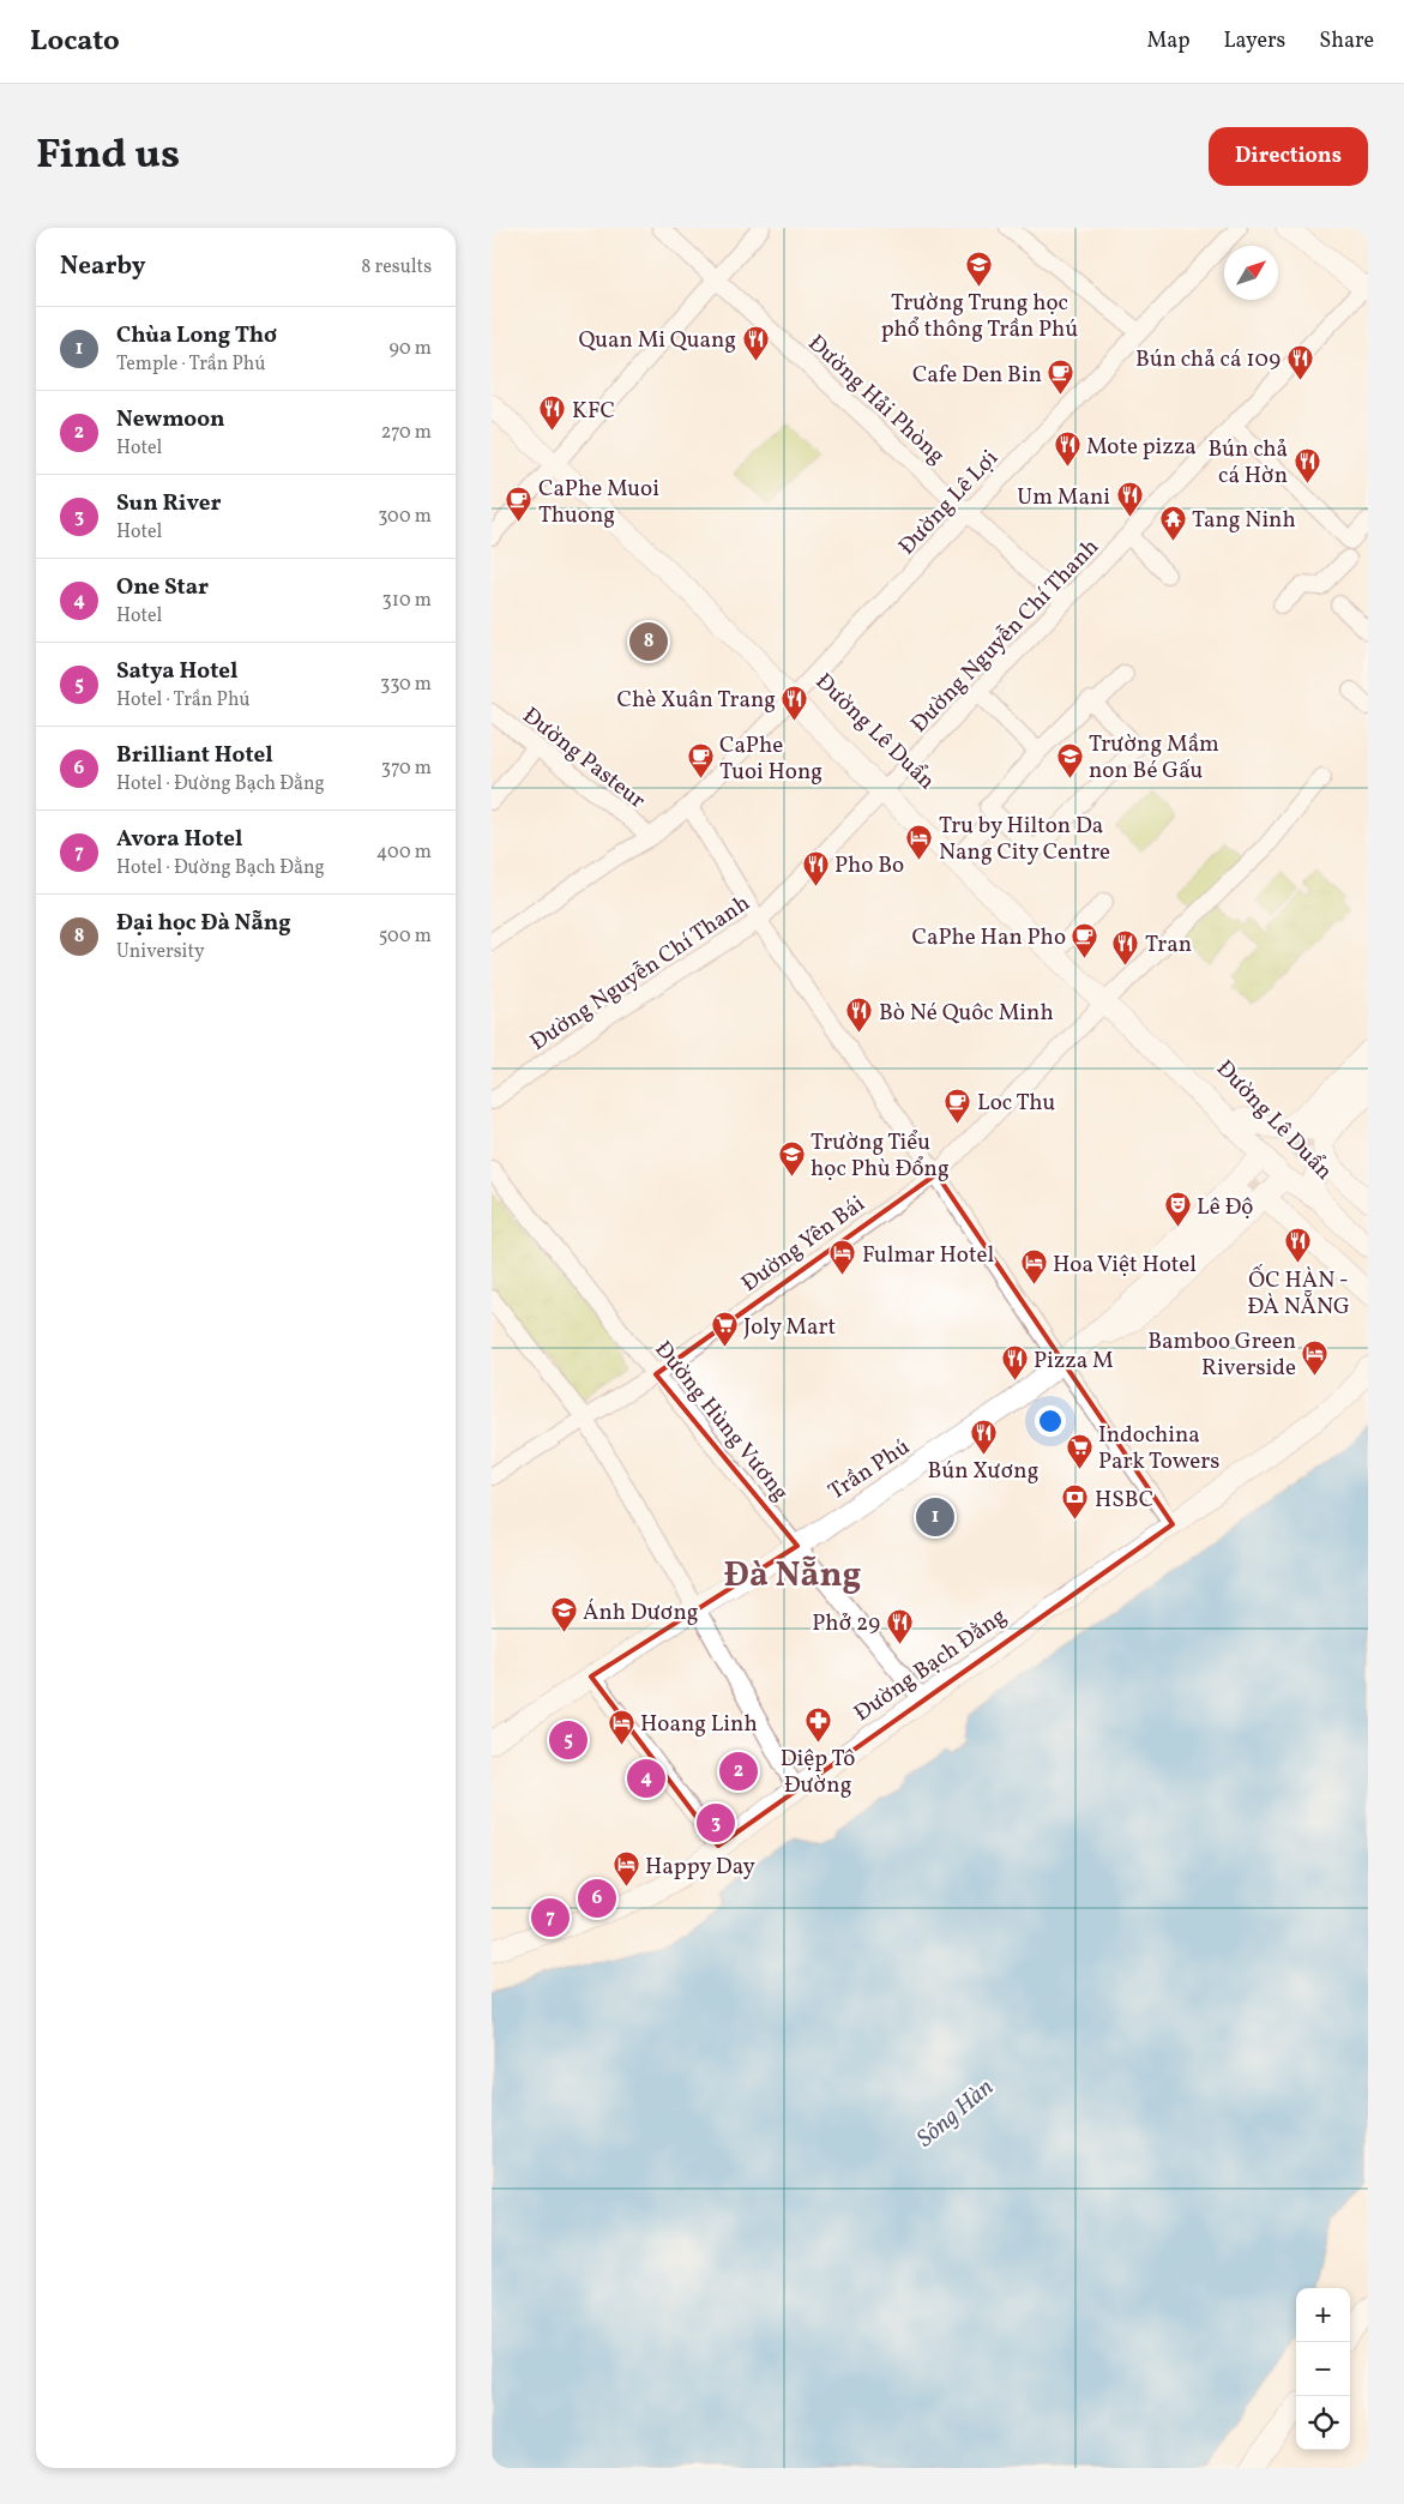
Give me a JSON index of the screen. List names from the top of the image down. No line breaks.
{"streets":{"main road":["Đường Lê Duẩn","Trần Phú","Đường Bạch Đằng"],"street":["Đường Hải Phòng","Đường Lê Lợi","Đường Nguyễn Chí Thanh","Đường Pasteur","Đường Yên Bái","Đường Hùng Vương"]},"crossings":[["Đường Hải Phòng","Đường Lê Lợi"],["Đường Hải Phòng","Đường Nguyễn Chí Thanh"],["Đường Lê Lợi","Đường Lê Duẩn"],["Đường Lê Lợi","Đường Pasteur"],["Đường Nguyễn Chí Thanh","Đường Lê Duẩn"],["Đường Lê Duẩn","Đường Yên Bái"],["Đường Lê Duẩn","Trần Phú"],["Đường Yên Bái","Đường Hùng Vương"],["Đường Hùng Vương","Trần Phú"],["Đường Hùng Vương","Đường Bạch Đằng"]],"districts":["Đà Nẵng"],"water":["Sông Hàn"],"places":{"school or university":["Trường Trung học phổ thông Trần Phú","Trường Mầm non Bé Gấu","Trường Tiểu học Phù Đổng","Ánh Dương"],"restaurant":["Quan Mi Quang","Bún chả cá 109","KFC","Mote pizza","Bún chả cá Hờn","Um Mani","Chè Xuân Trang","Pho Bo","Tran","Bò Né Quôc Minh","ỐC HÀN - ĐÀ NẴNG","Pizza M","Bún Xương","Phở 29"],"cafe":["Cafe Den Bin","CaPhe Muoi Thuong","CaPhe Tuoi Hong","CaPhe Han Pho","Loc Thu"],"temple":["Tang Ninh"],"hotel":["Tru by Hilton Da Nang City Centre","Fulmar Hotel","Hoa Việt Hotel","Bamboo Green Riverside","Hoang Linh","Happy Day"],"theatre":["Lê Độ"],"supermarket":["Joly Mart","Indochina Park Towers"],"bank":["HSBC"],"pharmacy":["Diệp Tô Đường"]},"north":"top right","page":{"header":"Locato","nav":["Map","Layers","Share"],"title":"Find us","buttons":"Directions","heading":["Nearby","8 results"],"list":[{"mark":"1","name":"Chùa Long Thơ","note":"Temple · Trần Phú","value":"90 m"},{"mark":"2","name":"Newmoon","note":"Hotel","value":"270 m"},{"mark":"3","name":"Sun River","note":"Hotel","value":"300 m"},{"mark":"4","name":"One Star","note":"Hotel","value":"310 m"},{"mark":"5","name":"Satya Hotel","note":"Hotel · Trần Phú","value":"330 m"},{"mark":"6","name":"Brilliant Hotel","note":"Hotel · Đường Bạch Đằng","value":"370 m"},{"mark":"7","name":"Avora Hotel","note":"Hotel · Đường Bạch Đằng","value":"400 m"},{"mark":"8","name":"Đại học Đà Nẵng","note":"University","value":"500 m"}],"pins":["8","1","5","2","4","3","6","7"],"map_buttons":["+","−"]}}
